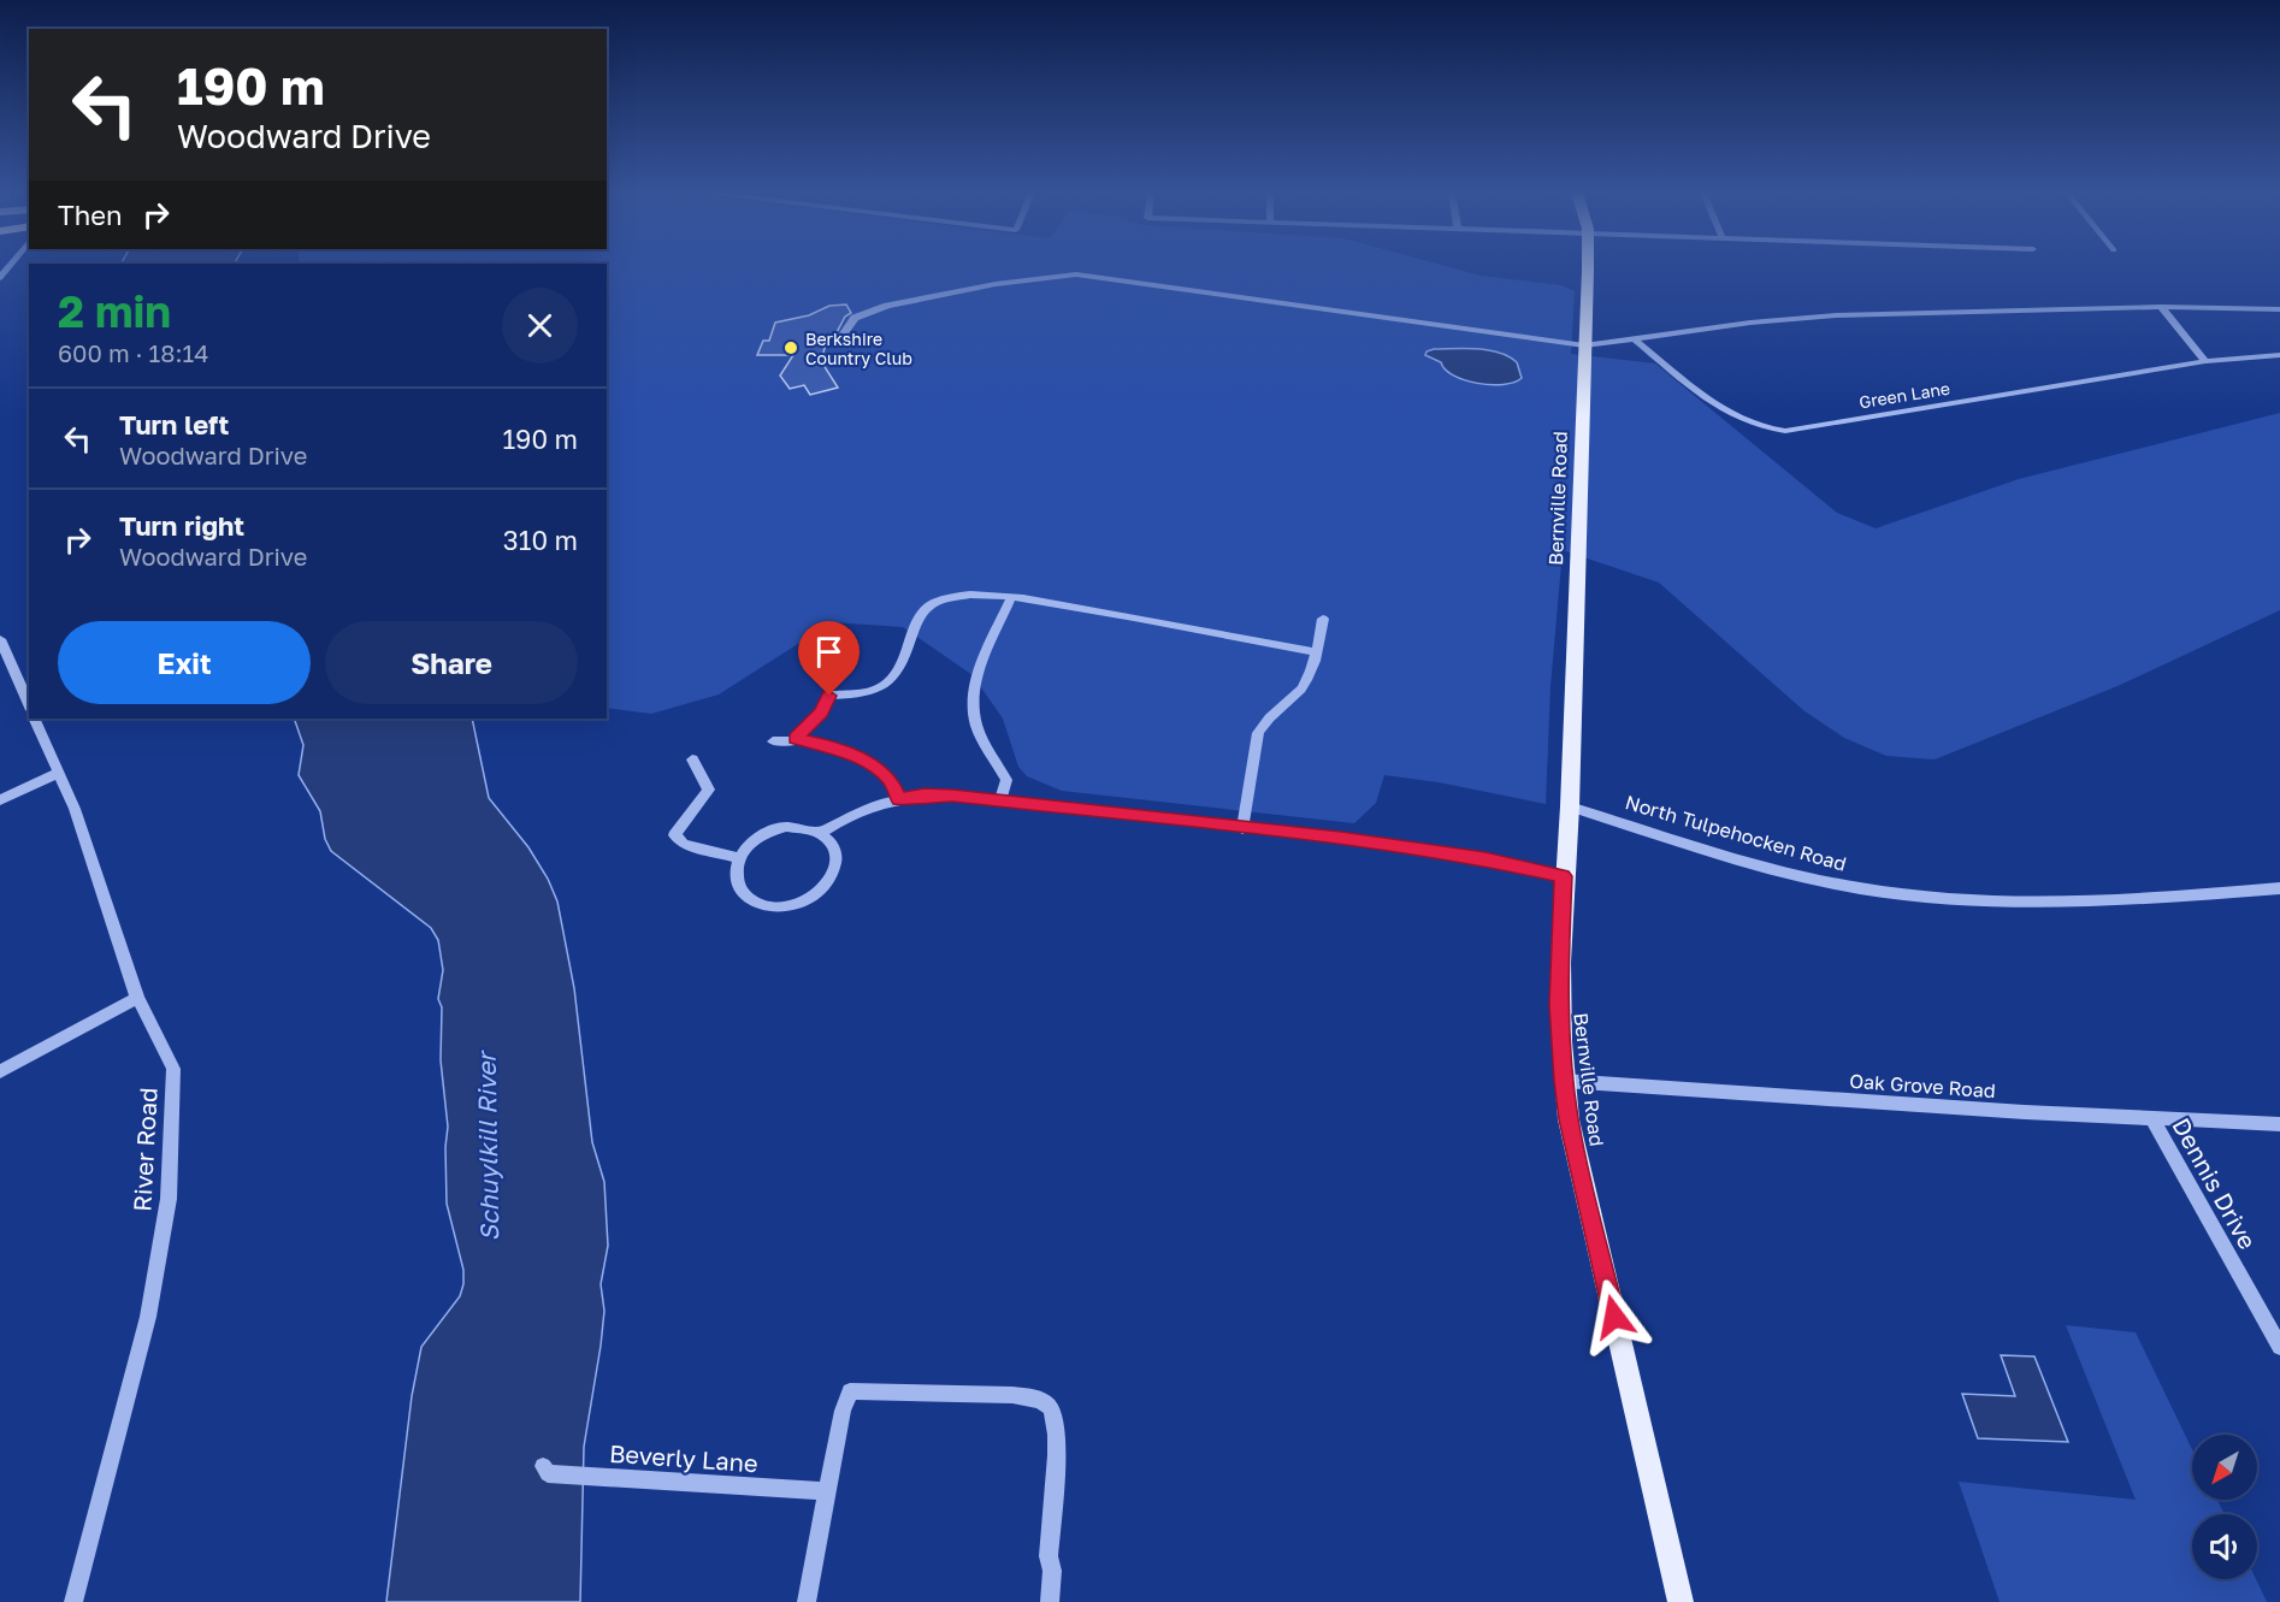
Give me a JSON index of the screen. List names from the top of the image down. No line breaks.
{"streets":{"main road":["Bernville Road"],"street":["Green Lane","North Tulpehocken Road","Oak Grove Road","River Road","Dennis Drive","Beverly Lane"]},"crossings":[["Bernville Road","North Tulpehocken Road"],["Bernville Road","Oak Grove Road"],["Oak Grove Road","Dennis Drive"]],"water":["Schuylkill River"],"places":["Berkshire Country Club"],"north":"bottom left","page":{"turn":["190 m","Woodward Drive"],"then":"Then","heading":["2 min","600 m · 18:14"],"list":[{"name":"Turn left","note":"Woodward Drive","value":"190 m"},{"name":"Turn right","note":"Woodward Drive","value":"310 m"}],"buttons":["Exit","Share"]}}
